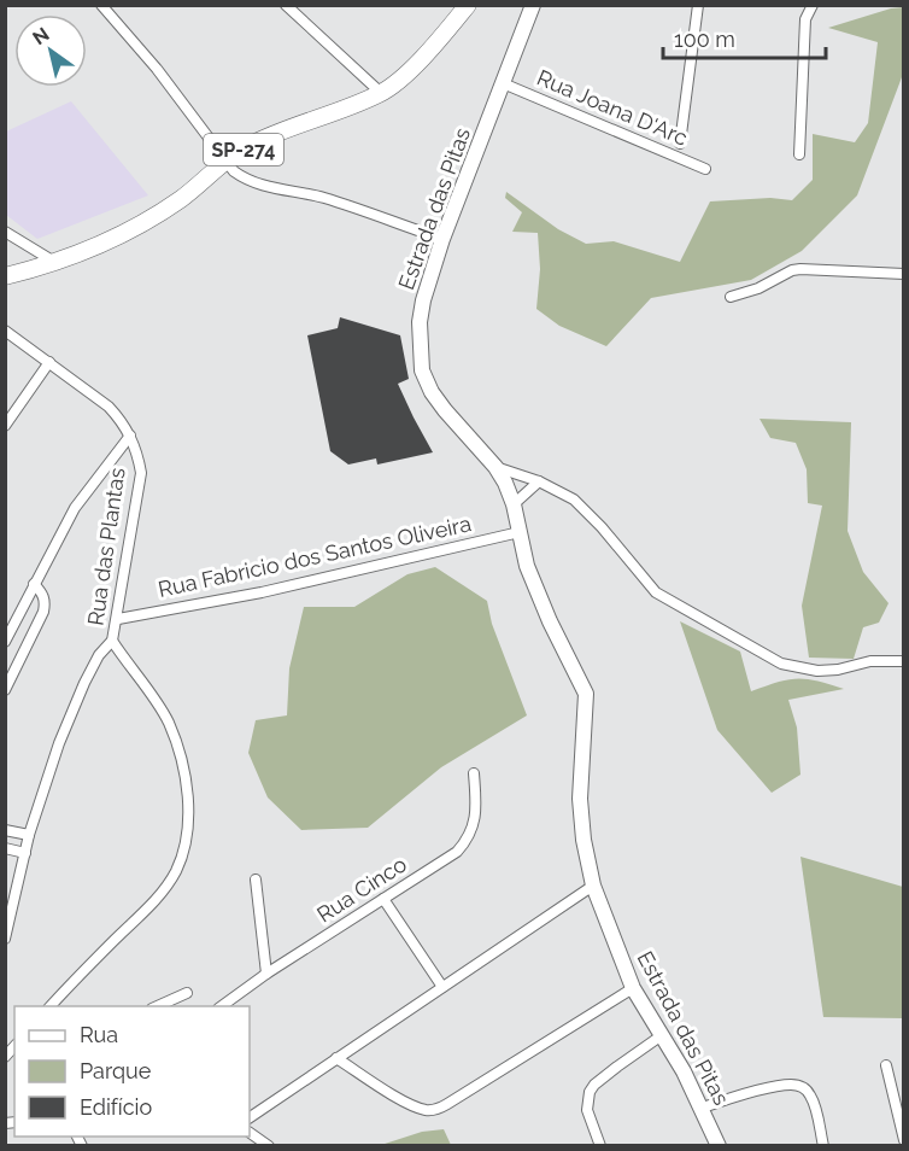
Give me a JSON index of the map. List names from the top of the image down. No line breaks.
{"streets":{"main road":["SP-274"],"street":["Rua Joana D'Arc","Estrada das Pitas","Rua das Plantas","Rua Fabricio dos Santos Oliveira","Rua Cinco"]},"crossings":[["Rua Joana D'Arc","Estrada das Pitas"],["Estrada das Pitas","Rua Fabricio dos Santos Oliveira"],["Rua das Plantas","Rua Fabricio dos Santos Oliveira"]],"legend":["Rua","Parque","Edifício"],"scale_bar":"100 m","north":"top left"}
